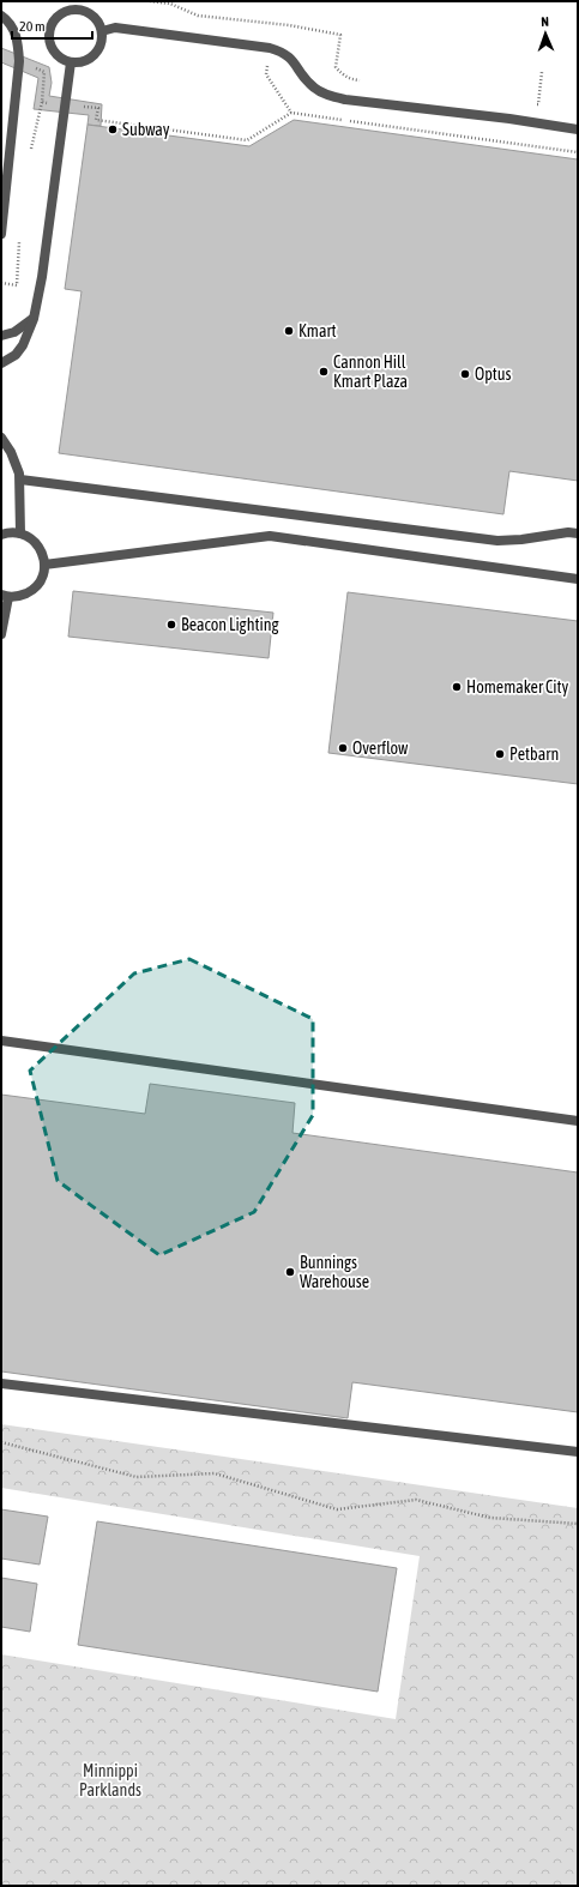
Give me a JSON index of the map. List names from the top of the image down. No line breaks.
{"parks":["Minnippi Parklands"],"places":["Subway","Kmart","Cannon Hill Kmart Plaza","Optus","Beacon Lighting","Homemaker City","Overflow","Petbarn","Bunnings Warehouse"],"scale_bar":"20 m","north":"top"}
